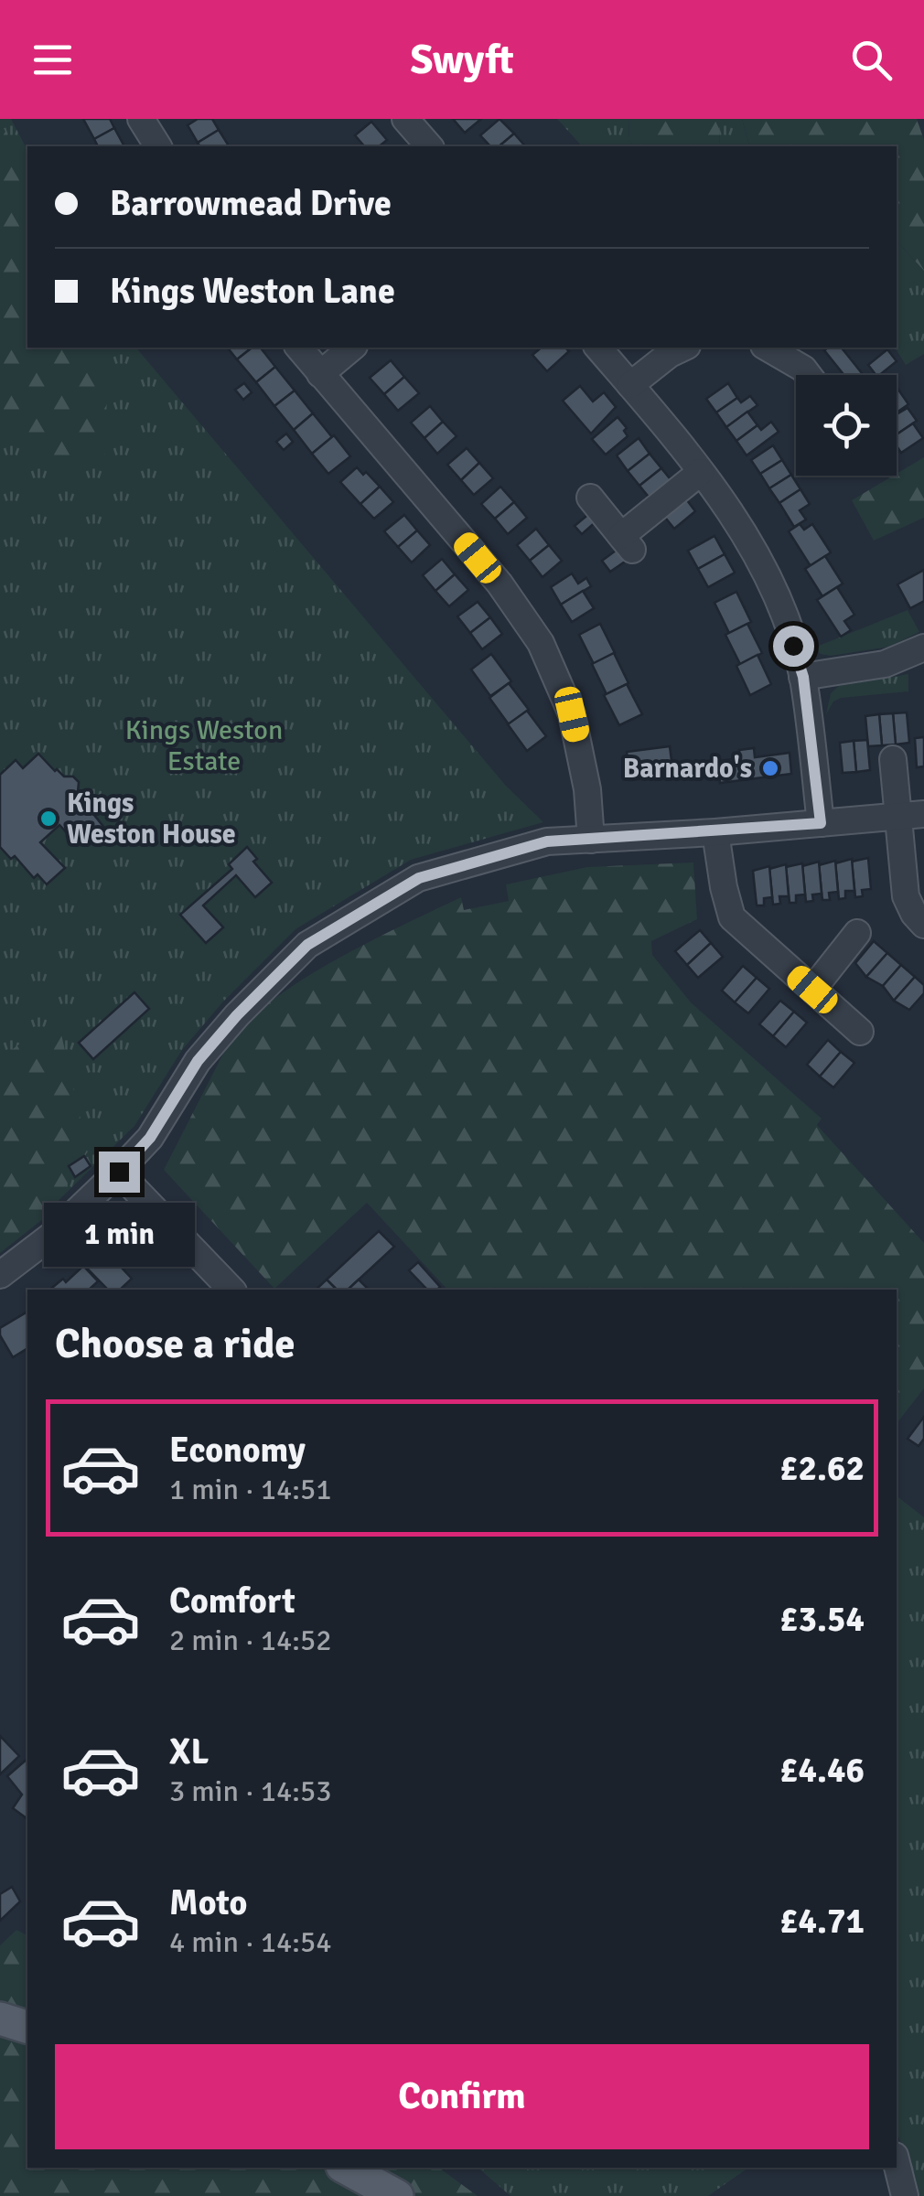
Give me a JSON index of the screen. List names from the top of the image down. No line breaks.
{"parks":["Kings Weston Estate"],"places":["Barnardo's","Kings Weston House"],"page":{"header":"Swyft","banner":["Barrowmead Drive","Kings Weston Lane"],"bubble":"1 min","heading":"Choose a ride","list":[{"name":"Economy","note":"1 min · 14:51","value":"£2.62"},{"name":"Comfort","note":"2 min · 14:52","value":"£3.54"},{"name":"XL","note":"3 min · 14:53","value":"£4.46"},{"name":"Moto","note":"4 min · 14:54","value":"£4.71"}],"buttons":"Confirm"}}
